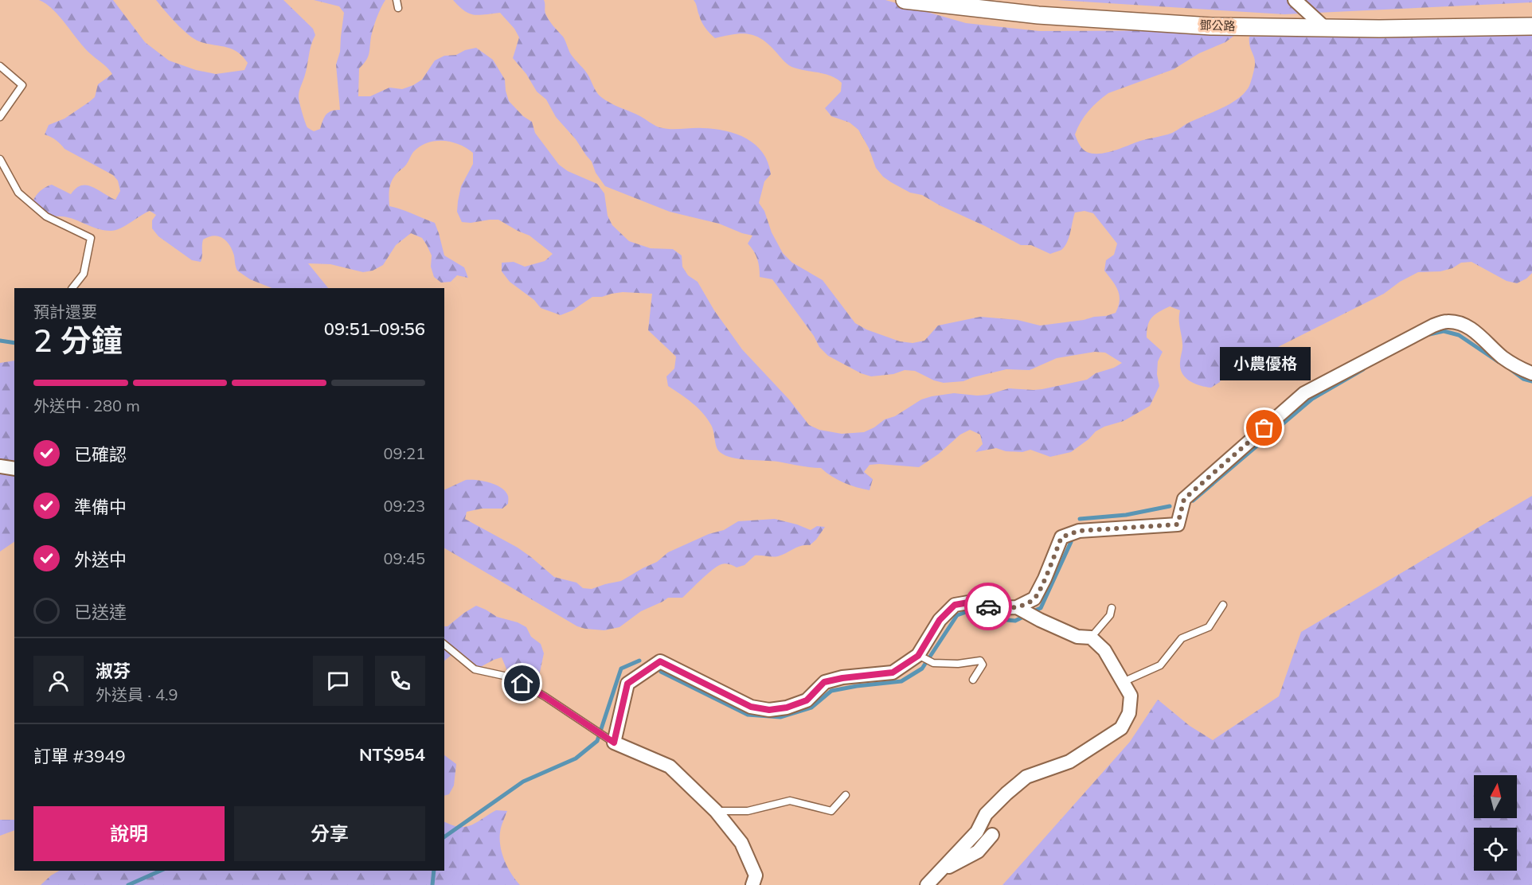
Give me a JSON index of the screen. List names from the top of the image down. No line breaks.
{"streets":{"street":["鄧公路"]},"places":["小農優格"],"north":"top","page":{"heading":["2 分鐘","預計還要","09:51–09:56"],"panel":["淑芬","外送員 · 4.9","訂單 #3949","NT$954"],"bubble":"小農優格","bar":"外送中 · 280 m","list":[["已確認","09:21"],["準備中","09:23"],["外送中","09:45"],"已送達"],"buttons":["說明","分享"]}}
